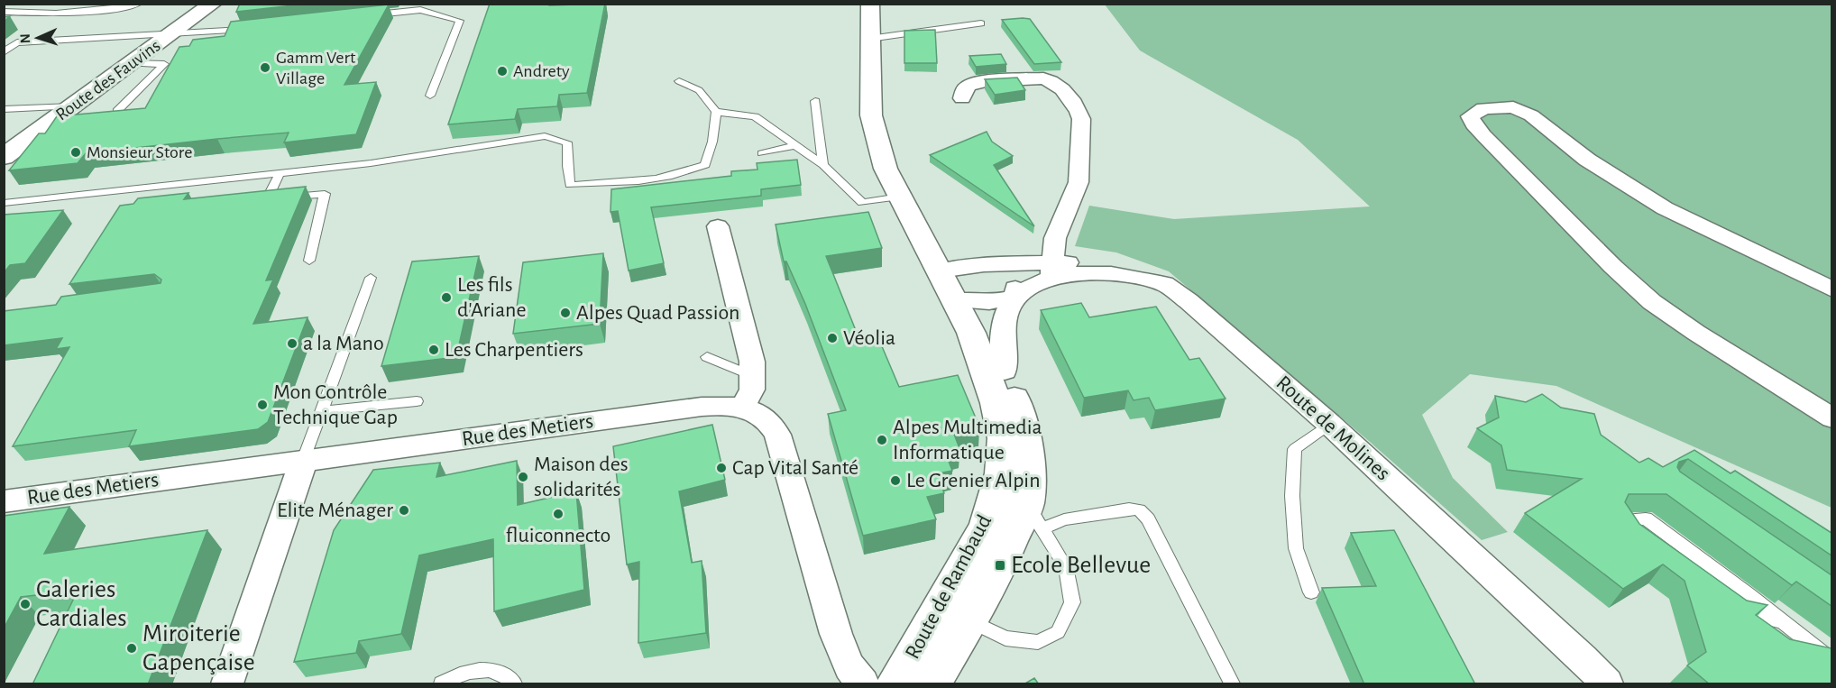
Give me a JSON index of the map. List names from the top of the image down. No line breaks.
{"streets":{"street":["Route des Fauvins","Route de Molines","Rue des Metiers","Route de Rambaud"]},"crossings":[["Route de Molines","Route de Rambaud"]],"places":{"other":["Gamm Vert Village","Andrety","Monsieur Store","Les fils d'Ariane","Alpes Quad Passion","Véolia","a la Mano","Les Charpentiers","Mon Contrôle Technique Gap","Alpes Multimedia Informatique","Cap Vital Santé","Maison des solidarités","Le Grenier Alpin","Elite Ménager","fluiconnecto","Galeries Cardiales","Miroiterie Gapençaise"],"transit":["Ecole Bellevue"]},"north":"left"}
